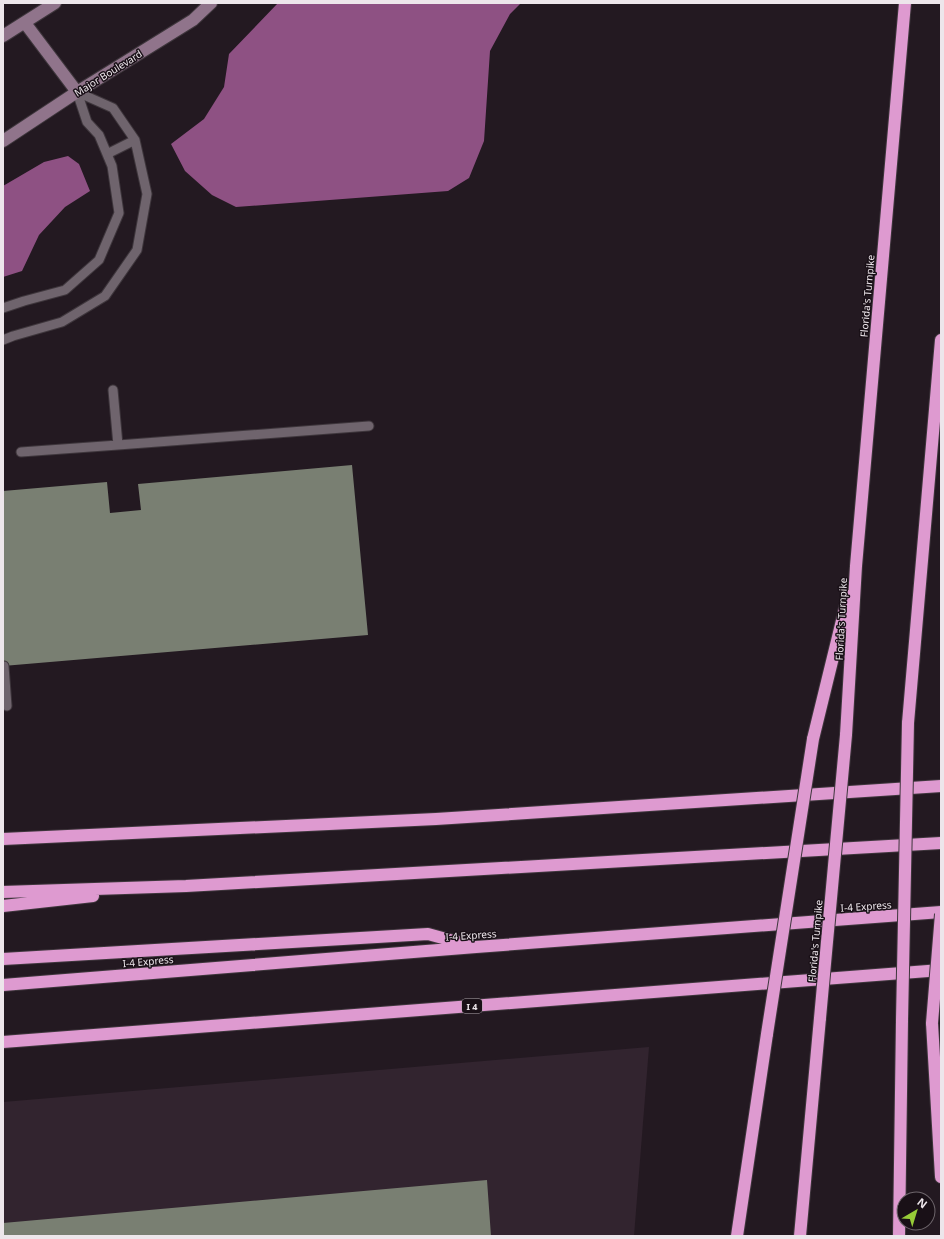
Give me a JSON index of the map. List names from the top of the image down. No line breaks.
{"streets":{"highway":["Florida's Turnpike","I-4 Express","I 4"],"street":["Major Boulevard"]},"north":"top right"}
